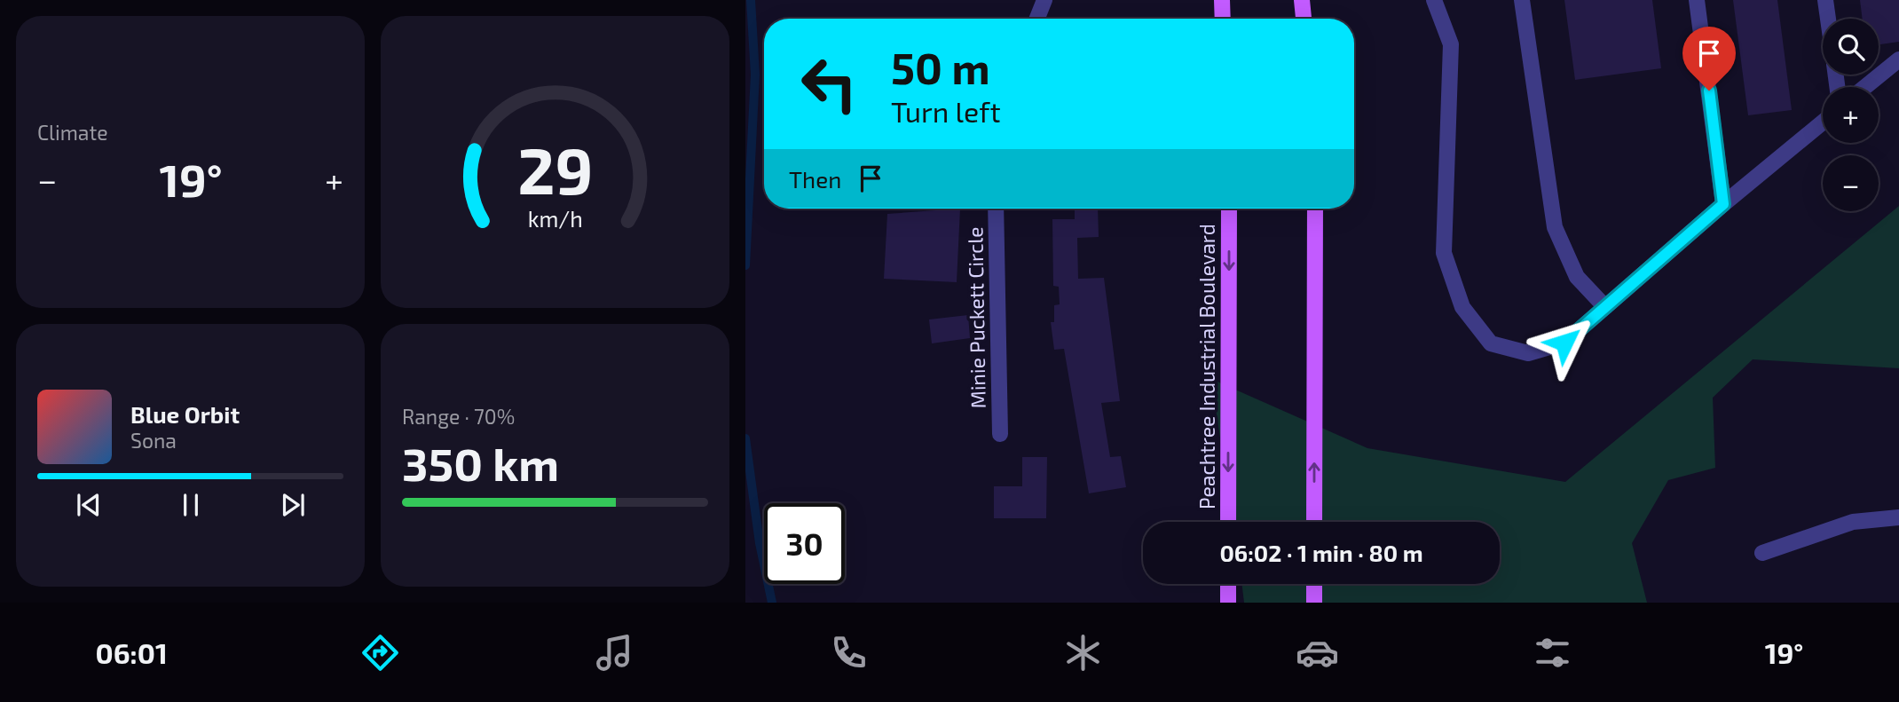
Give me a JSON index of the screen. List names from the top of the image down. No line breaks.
{"streets":{"main road":["Peachtree Industrial Boulevard"],"street":["Minie Puckett Circle"]},"page":{"tile":["Climate",["Range · 70%","350 km"]],"map_buttons":["+","−"],"turn":["50 m","Turn left"],"then":"Then","heat":["−","19°","+"],"song":["Blue Orbit","Sona"],"limit":"30","trip":"06:02 · 1 min · 80 m","tabs":["06:01","19°"],"gauge":["29","km/h"]}}
